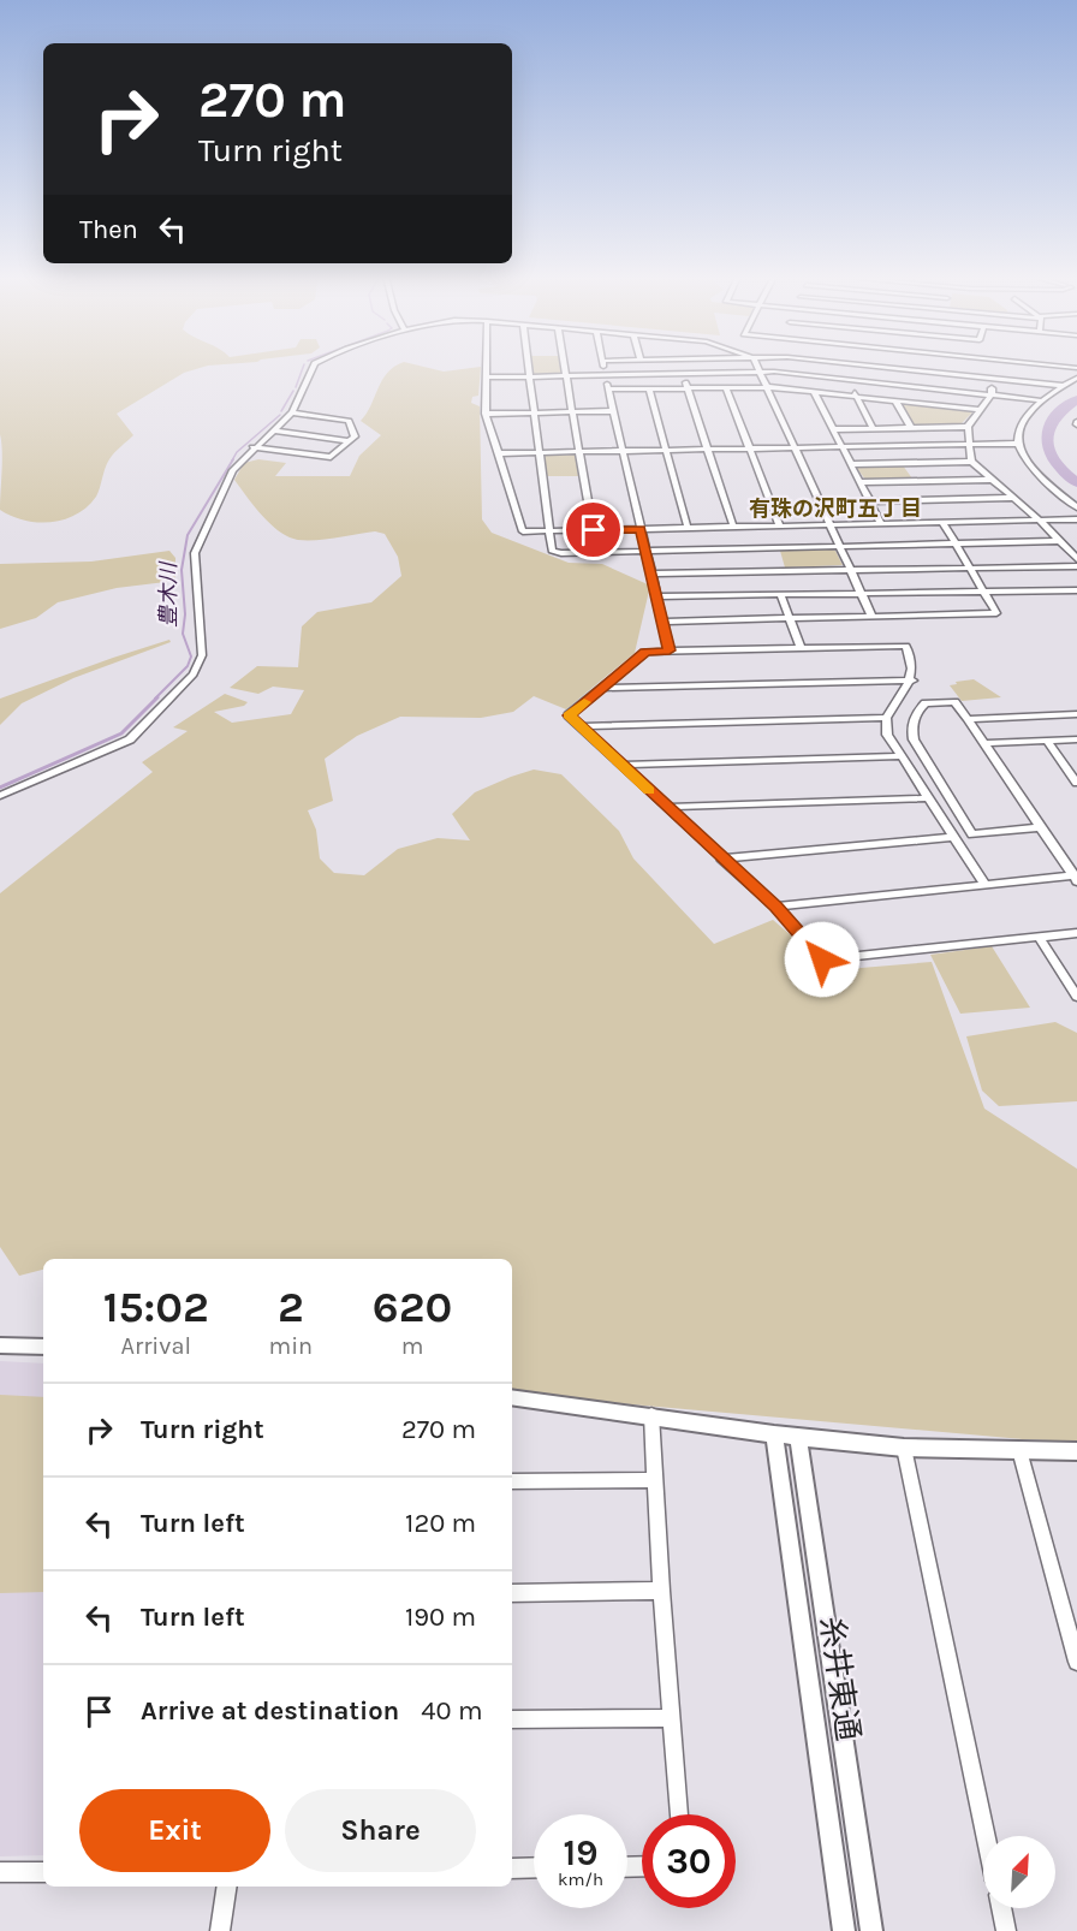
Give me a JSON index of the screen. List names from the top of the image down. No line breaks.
{"streets":{"street":["糸井東通"]},"districts":["有珠の沢町五丁目"],"water":["豊木川"],"north":"top right","page":{"turn":["270 m","Turn right"],"then":"Then","eta":["15:02","Arrival","2","min","620","m"],"list":[{"name":"Turn right","value":"270 m"},{"name":"Turn left","value":"120 m"},{"name":"Turn left","value":"190 m"},{"name":"Arrive at destination","value":"40 m"}],"buttons":["Exit","Share"],"speed":"19 km/h","limit":"30"}}
